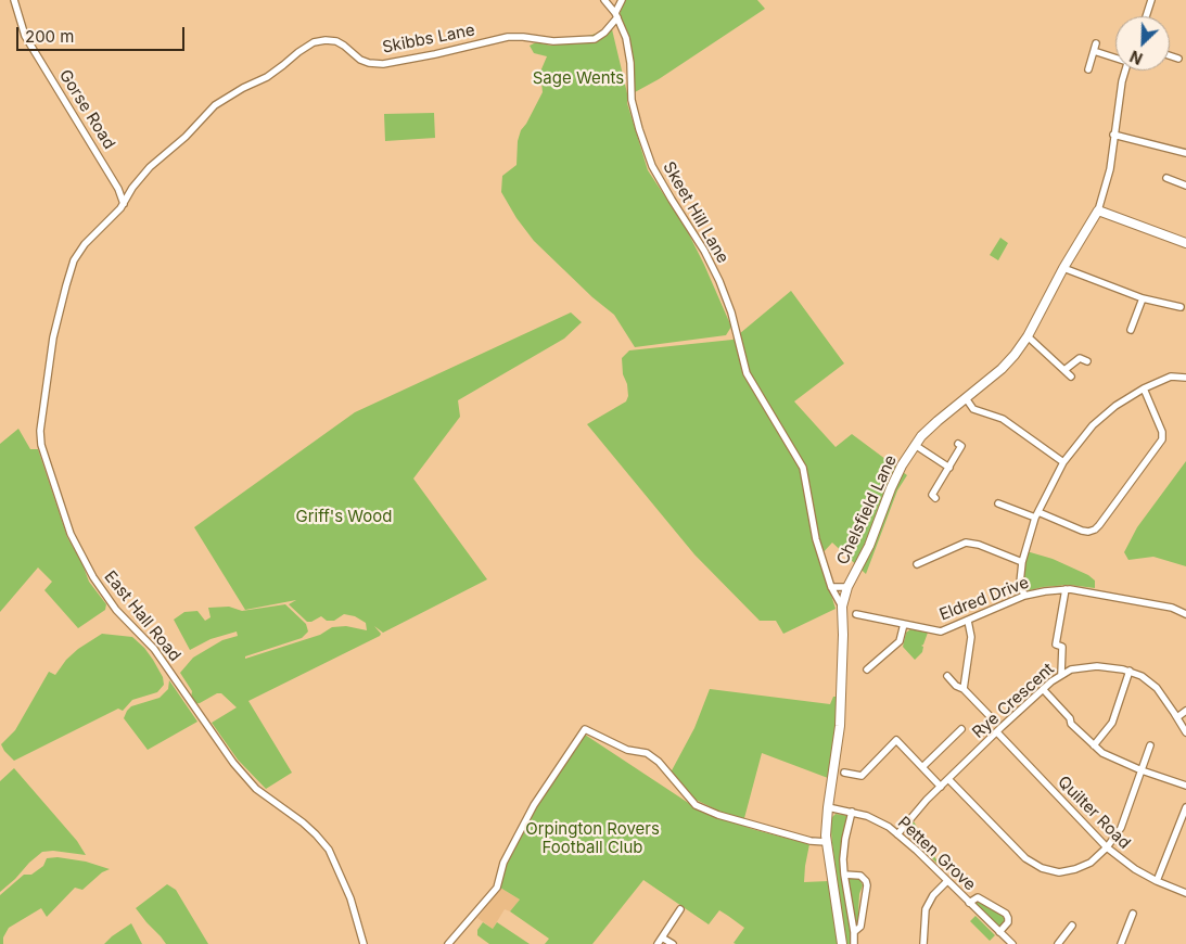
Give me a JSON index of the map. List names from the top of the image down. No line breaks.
{"streets":{"street":["Skibbs Lane","Gorse Road","Skeet Hill Lane","Chelsfield Lane","Eldred Drive","East Hall Road","Rye Crescent","Quilter Road","Petten Grove"]},"crossings":[["Skibbs Lane","Gorse Road"],["Skibbs Lane","Skeet Hill Lane"],["Skibbs Lane","East Hall Road"],["Gorse Road","East Hall Road"],["Skeet Hill Lane","Chelsfield Lane"],["Chelsfield Lane","Petten Grove"],["Rye Crescent","Quilter Road"],["Rye Crescent","Petten Grove"]],"parks":["Sage Wents","Griff's Wood","Orpington Rovers Football Club"],"scale_bar":"200 m","north":"bottom left"}
